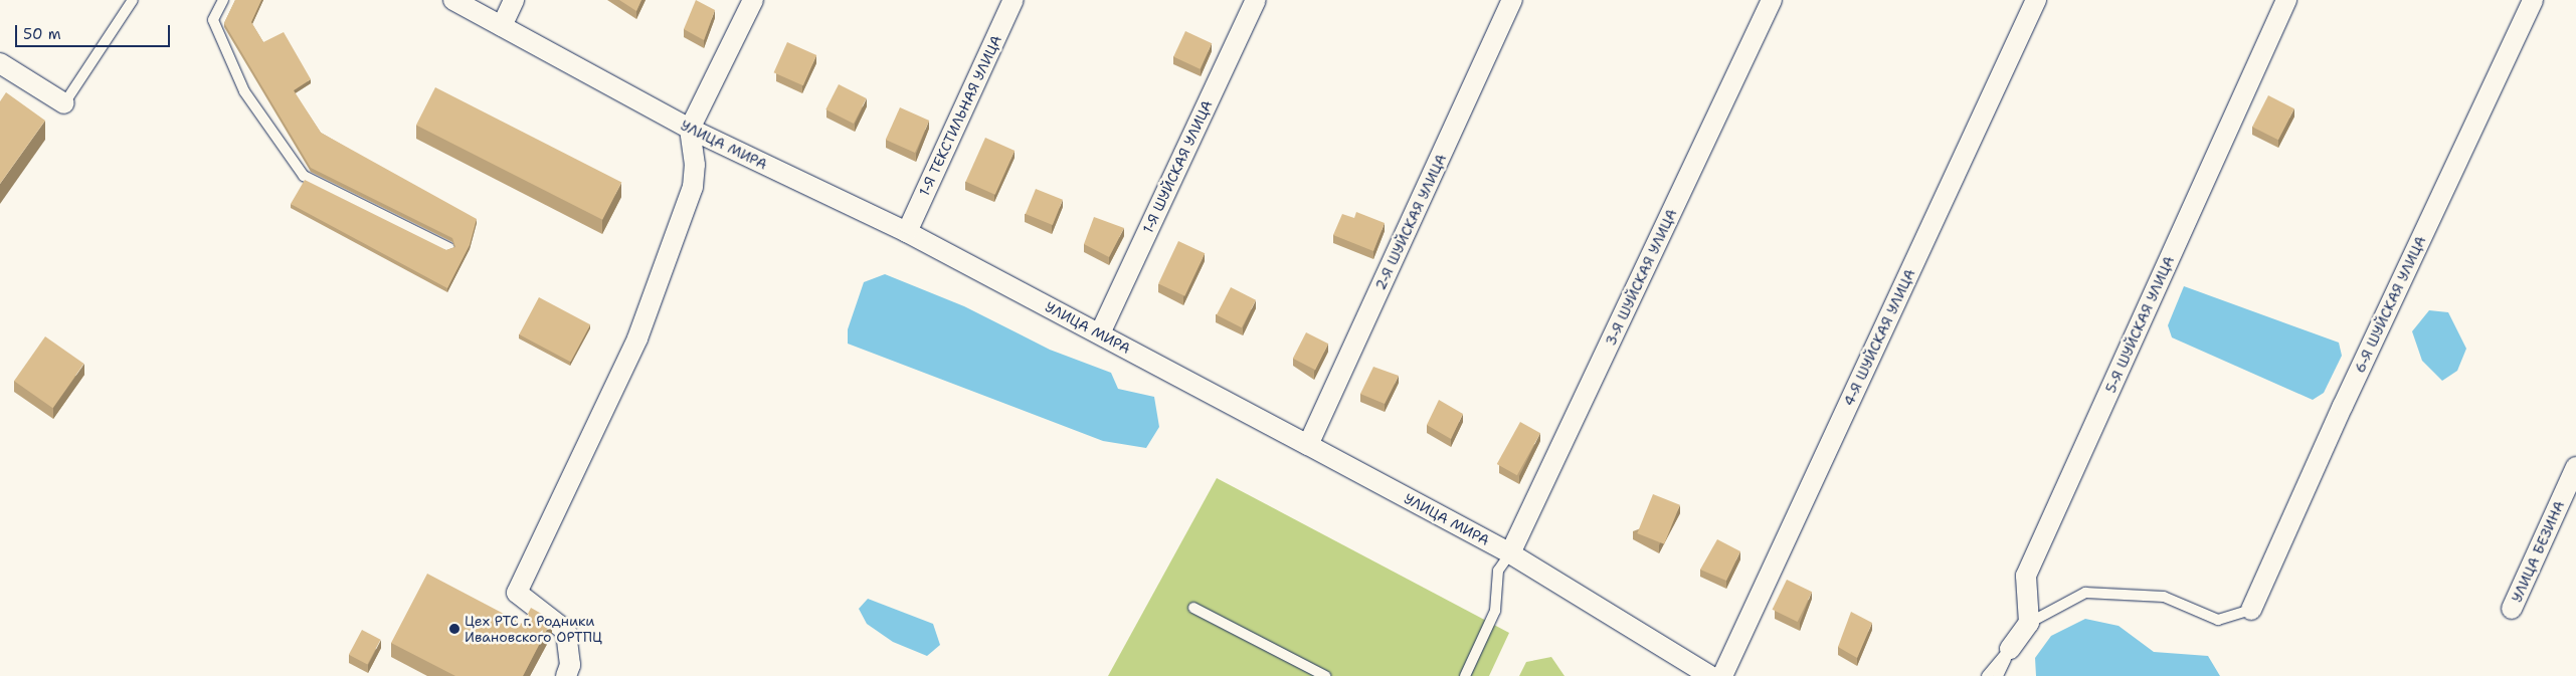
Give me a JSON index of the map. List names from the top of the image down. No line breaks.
{"streets":{"street":["1-Я ТЕКСТИЛЬНАЯ УЛИЦА","УЛИЦА МИРА","1-Я ШУЙСКАЯ УЛИЦА","2-Я ШУЙСКАЯ УЛИЦА","3-Я ШУЙСКАЯ УЛИЦА","6-Я ШУЙСКАЯ УЛИЦА","5-Я ШУЙСКАЯ УЛИЦА","4-Я ШУЙСКАЯ УЛИЦА","УЛИЦА БЕЗИНА"]},"crossings":[["1-Я ТЕКСТИЛЬНАЯ УЛИЦА","УЛИЦА МИРА"],["УЛИЦА МИРА","1-Я ШУЙСКАЯ УЛИЦА"],["УЛИЦА МИРА","2-Я ШУЙСКАЯ УЛИЦА"],["УЛИЦА МИРА","3-Я ШУЙСКАЯ УЛИЦА"]],"places":["Цех РТС г. Родники Ивановского ОРТПЦ"],"scale_bar":"50 m"}
